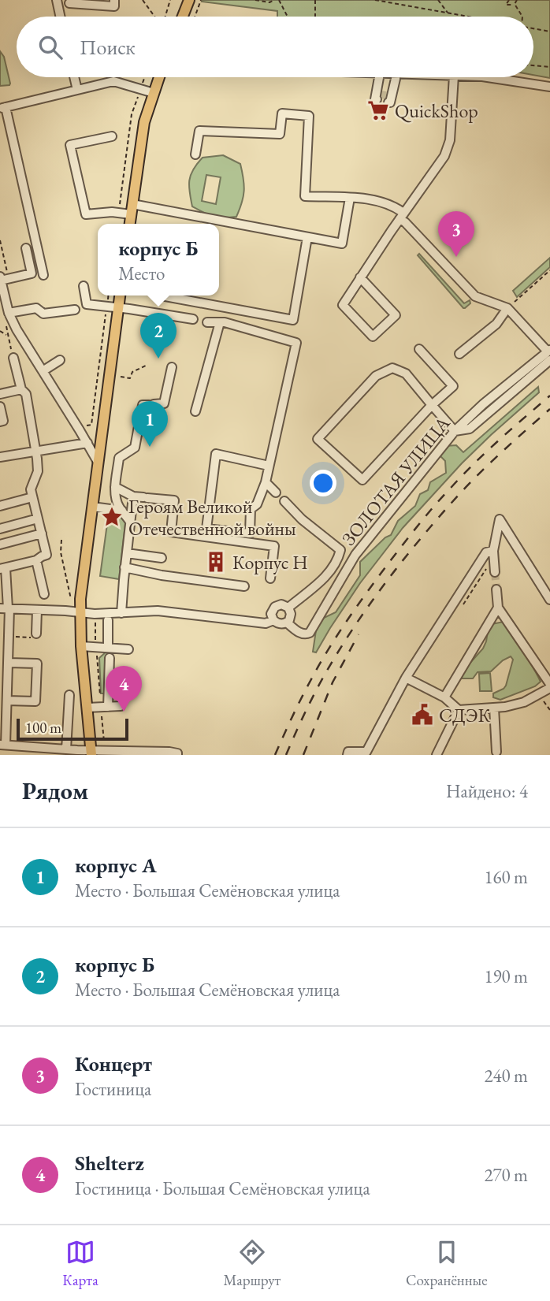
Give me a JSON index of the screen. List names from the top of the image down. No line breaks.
{"streets":{"street":["ЗОЛОТАЯ УЛИЦА"]},"places":{"supermarket":["QuickShop"],"place":["Героям Великой Отечественной войны"],"building":["Корпус Н"],"public building":["СДЭК"]},"scale_bar":"100 m","page":{"search":"Поиск","pins":["3","2","1","4"],"popup":["корпус Б","Место"],"scale":"100 m","heading":["Рядом","Найдено: 4"],"list":[{"mark":"1","name":"корпус А","note":"Место · Большая Семёновская улица","value":"160 m"},{"mark":"2","name":"корпус Б","note":"Место · Большая Семёновская улица","value":"190 m"},{"mark":"3","name":"Концерт","note":"Гостиница","value":"240 m"},{"mark":"4","name":"Shelterz","note":"Гостиница · Большая Семёновская улица","value":"270 m"}],"nav":["Карта","Маршрут","Сохранённые"]}}
